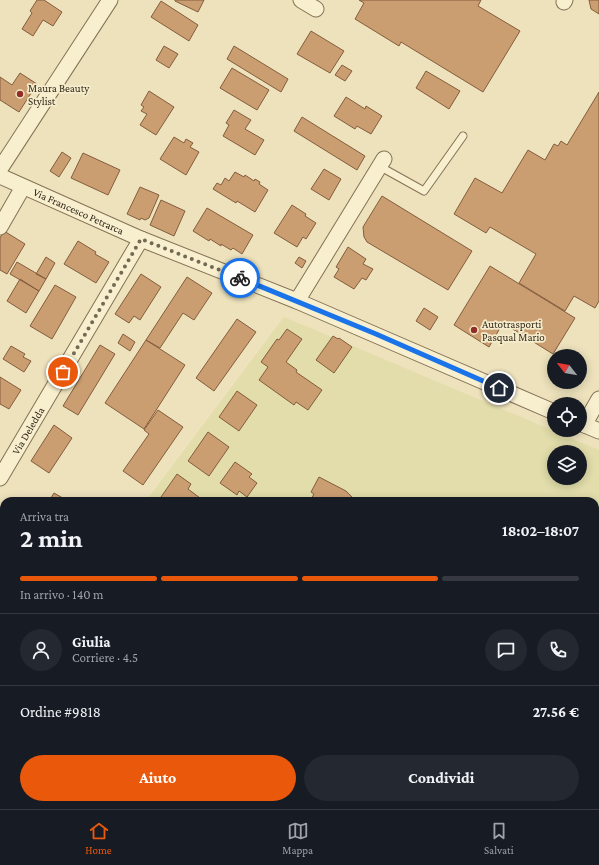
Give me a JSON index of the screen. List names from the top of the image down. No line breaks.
{"streets":{"street":["Via Francesco Petrarca","Via Deledda"]},"crossings":[["Via Francesco Petrarca","Via Deledda"]],"places":["Maura Beauty Stylist","Autotrasporti Pasqual Mario"],"north":"top left","page":{"heading":["2 min","Arriva tra","18:02–18:07"],"panel":["Giulia","Corriere · 4.5","Ordine #9818","27.56 €"],"bar":"In arrivo · 140 m","buttons":["Aiuto","Condividi"],"tabs":["Home","Mappa","Salvati"]}}
